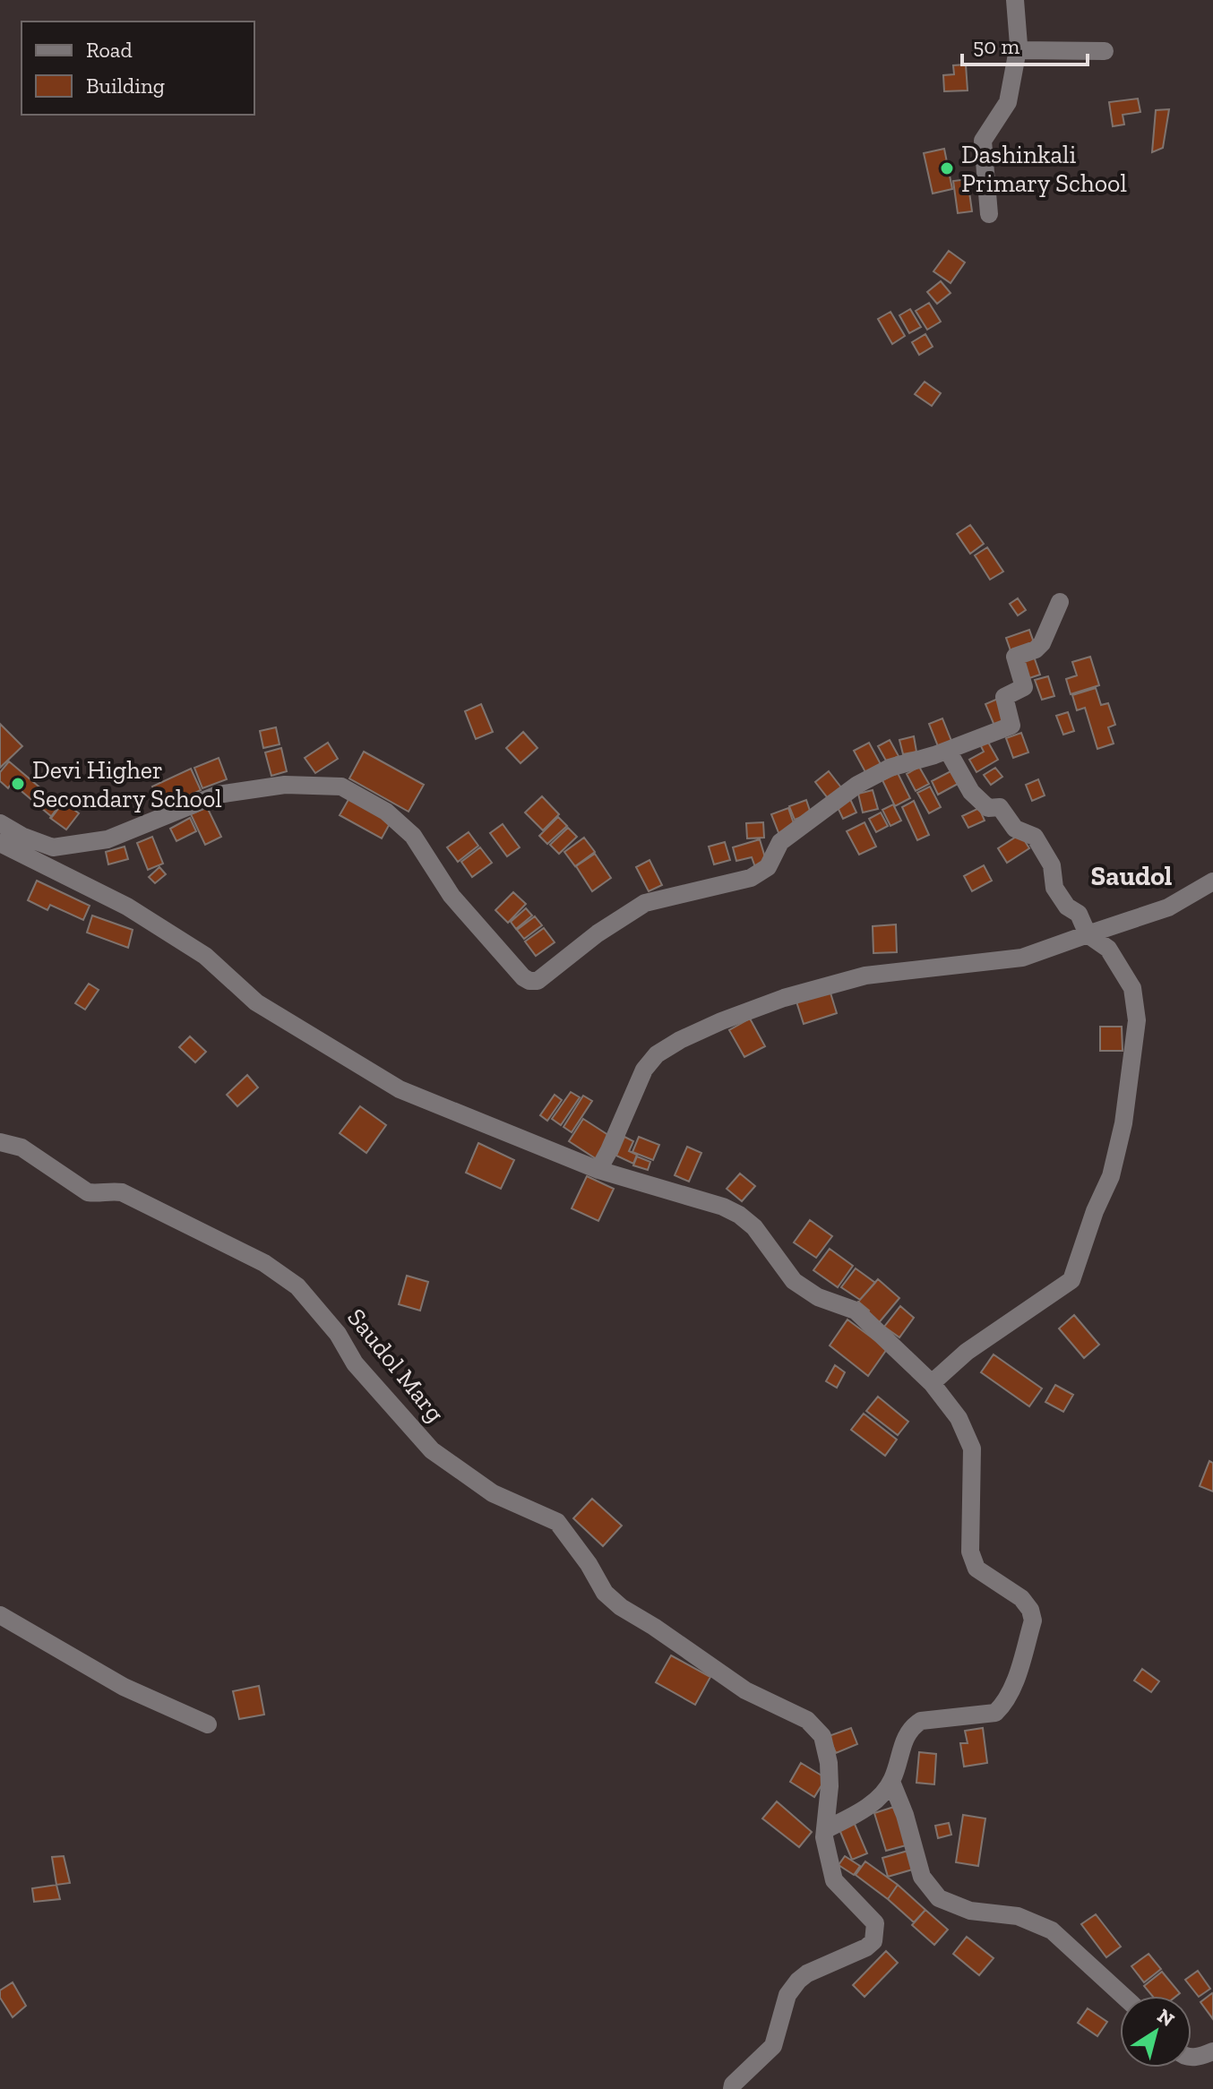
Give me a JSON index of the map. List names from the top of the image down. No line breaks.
{"streets":{"street":["Saudol Marg"]},"districts":["Saudol"],"places":["Dashinkali Primary School","Devi Higher Secondary School"],"legend":["Road","Building"],"scale_bar":"50 m","north":"top right"}
